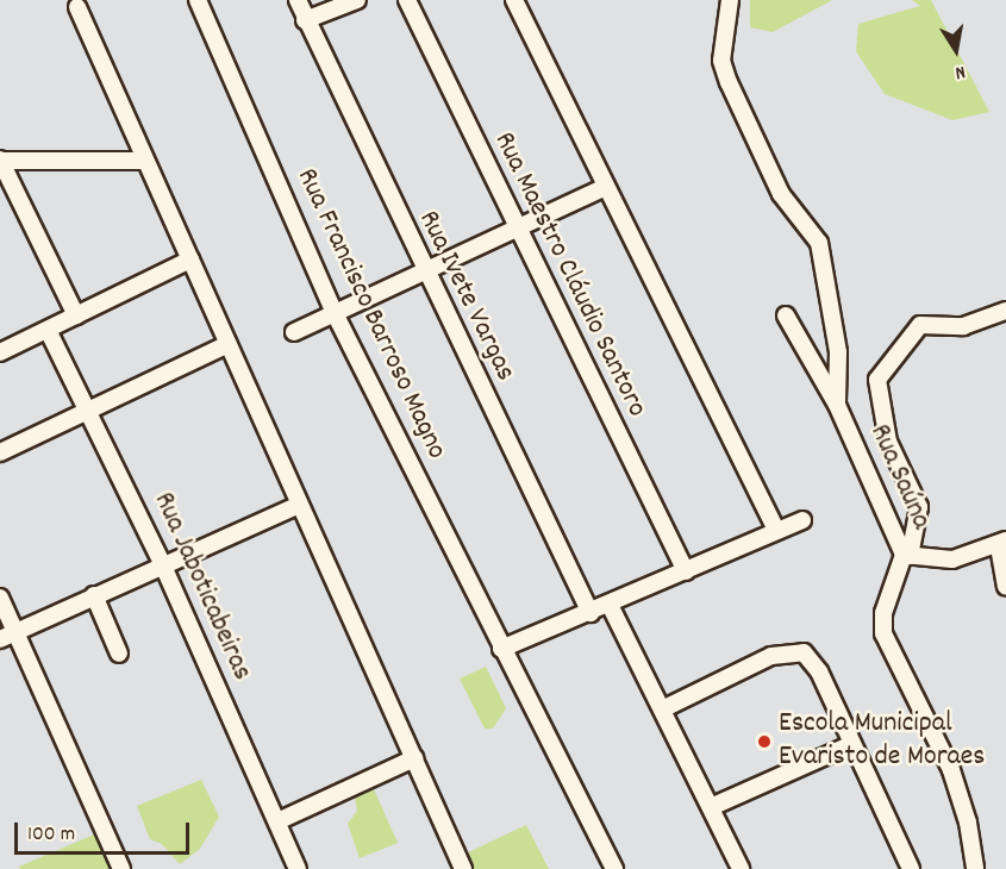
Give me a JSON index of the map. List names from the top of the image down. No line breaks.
{"streets":{"street":["Rua Maestro Cláudio Santoro","Rua Ivete Vargas","Rua Francisco Barroso Magno","Rua Saúna","Rua Jaboticabeiras"]},"places":["Escola Municipal Evaristo de Moraes"],"scale_bar":"100 m","north":"bottom"}
